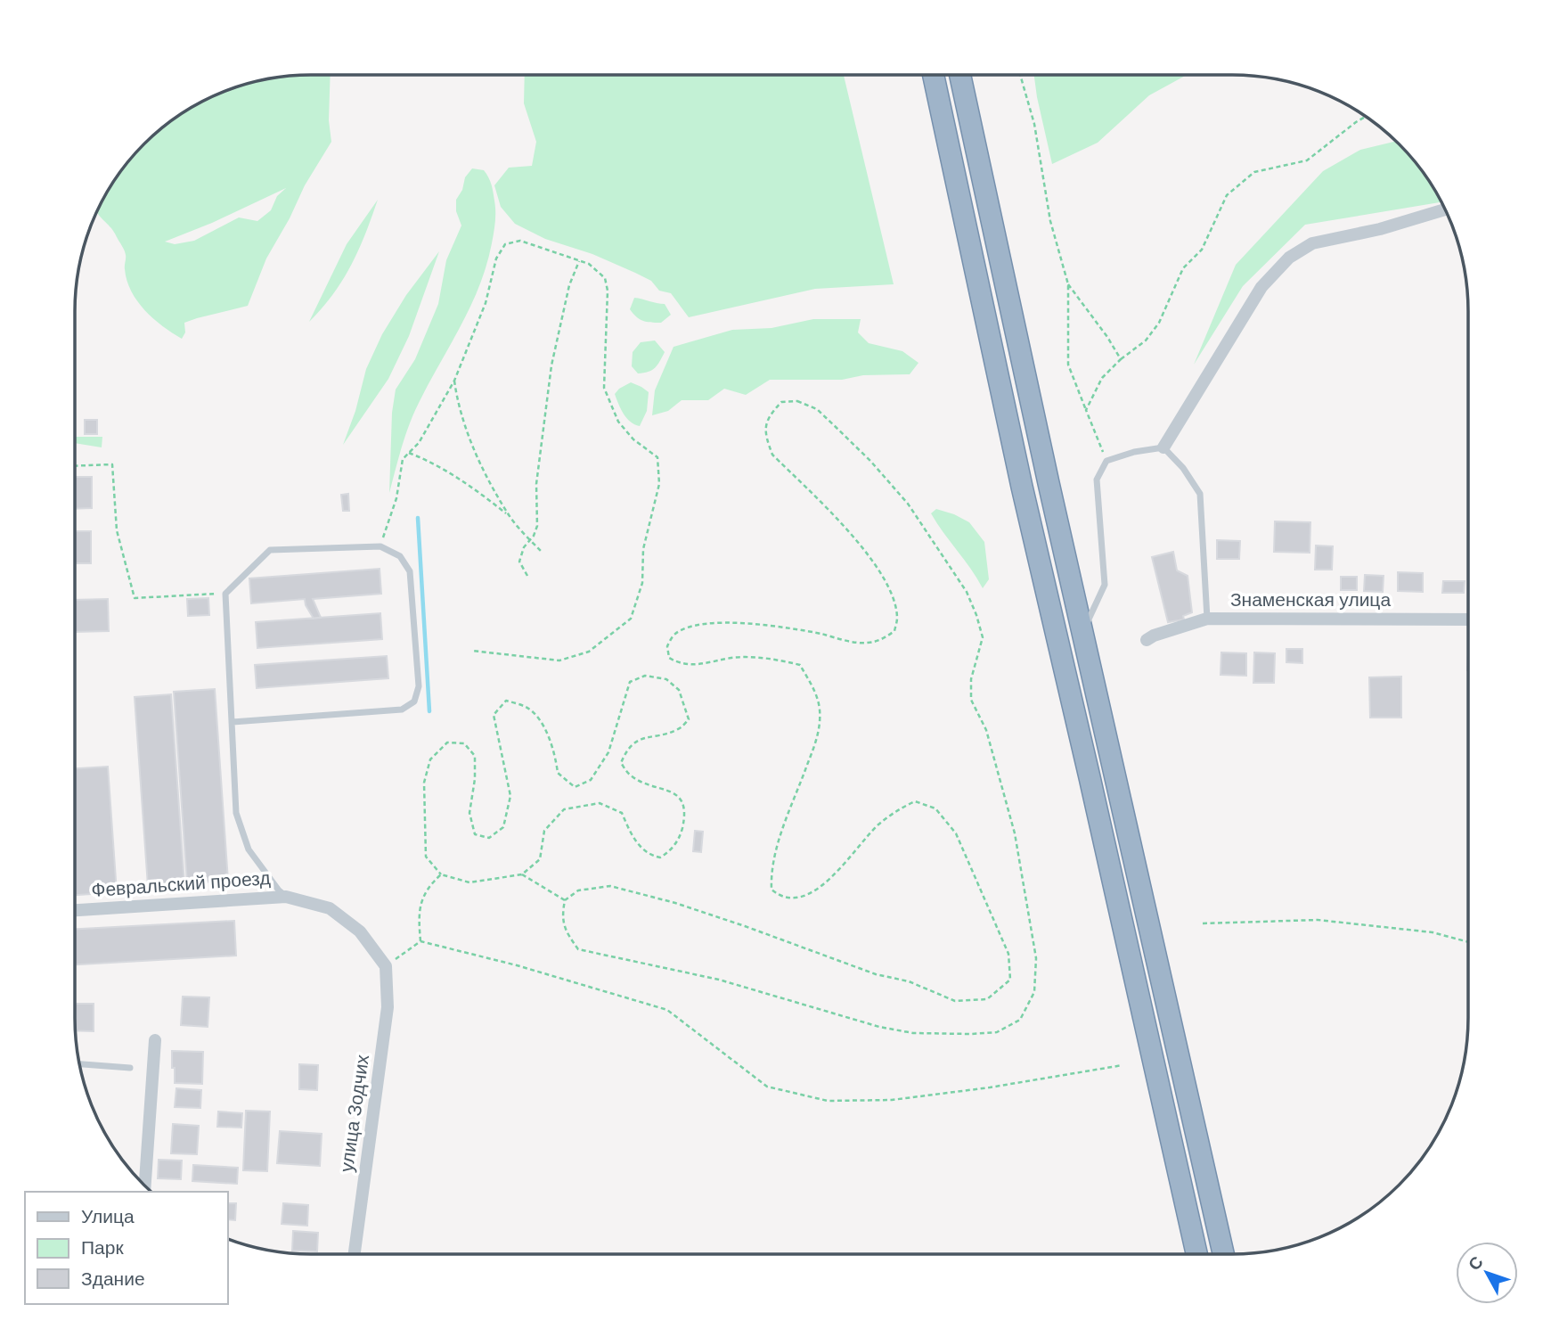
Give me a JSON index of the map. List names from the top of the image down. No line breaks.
{"streets":{"street":["Знаменская улица","Февральский проезд","улица Зодчих"]},"crossings":[["Февральский проезд","улица Зодчих"]],"legend":["Улица","Парк","Здание"],"north":"top left"}
